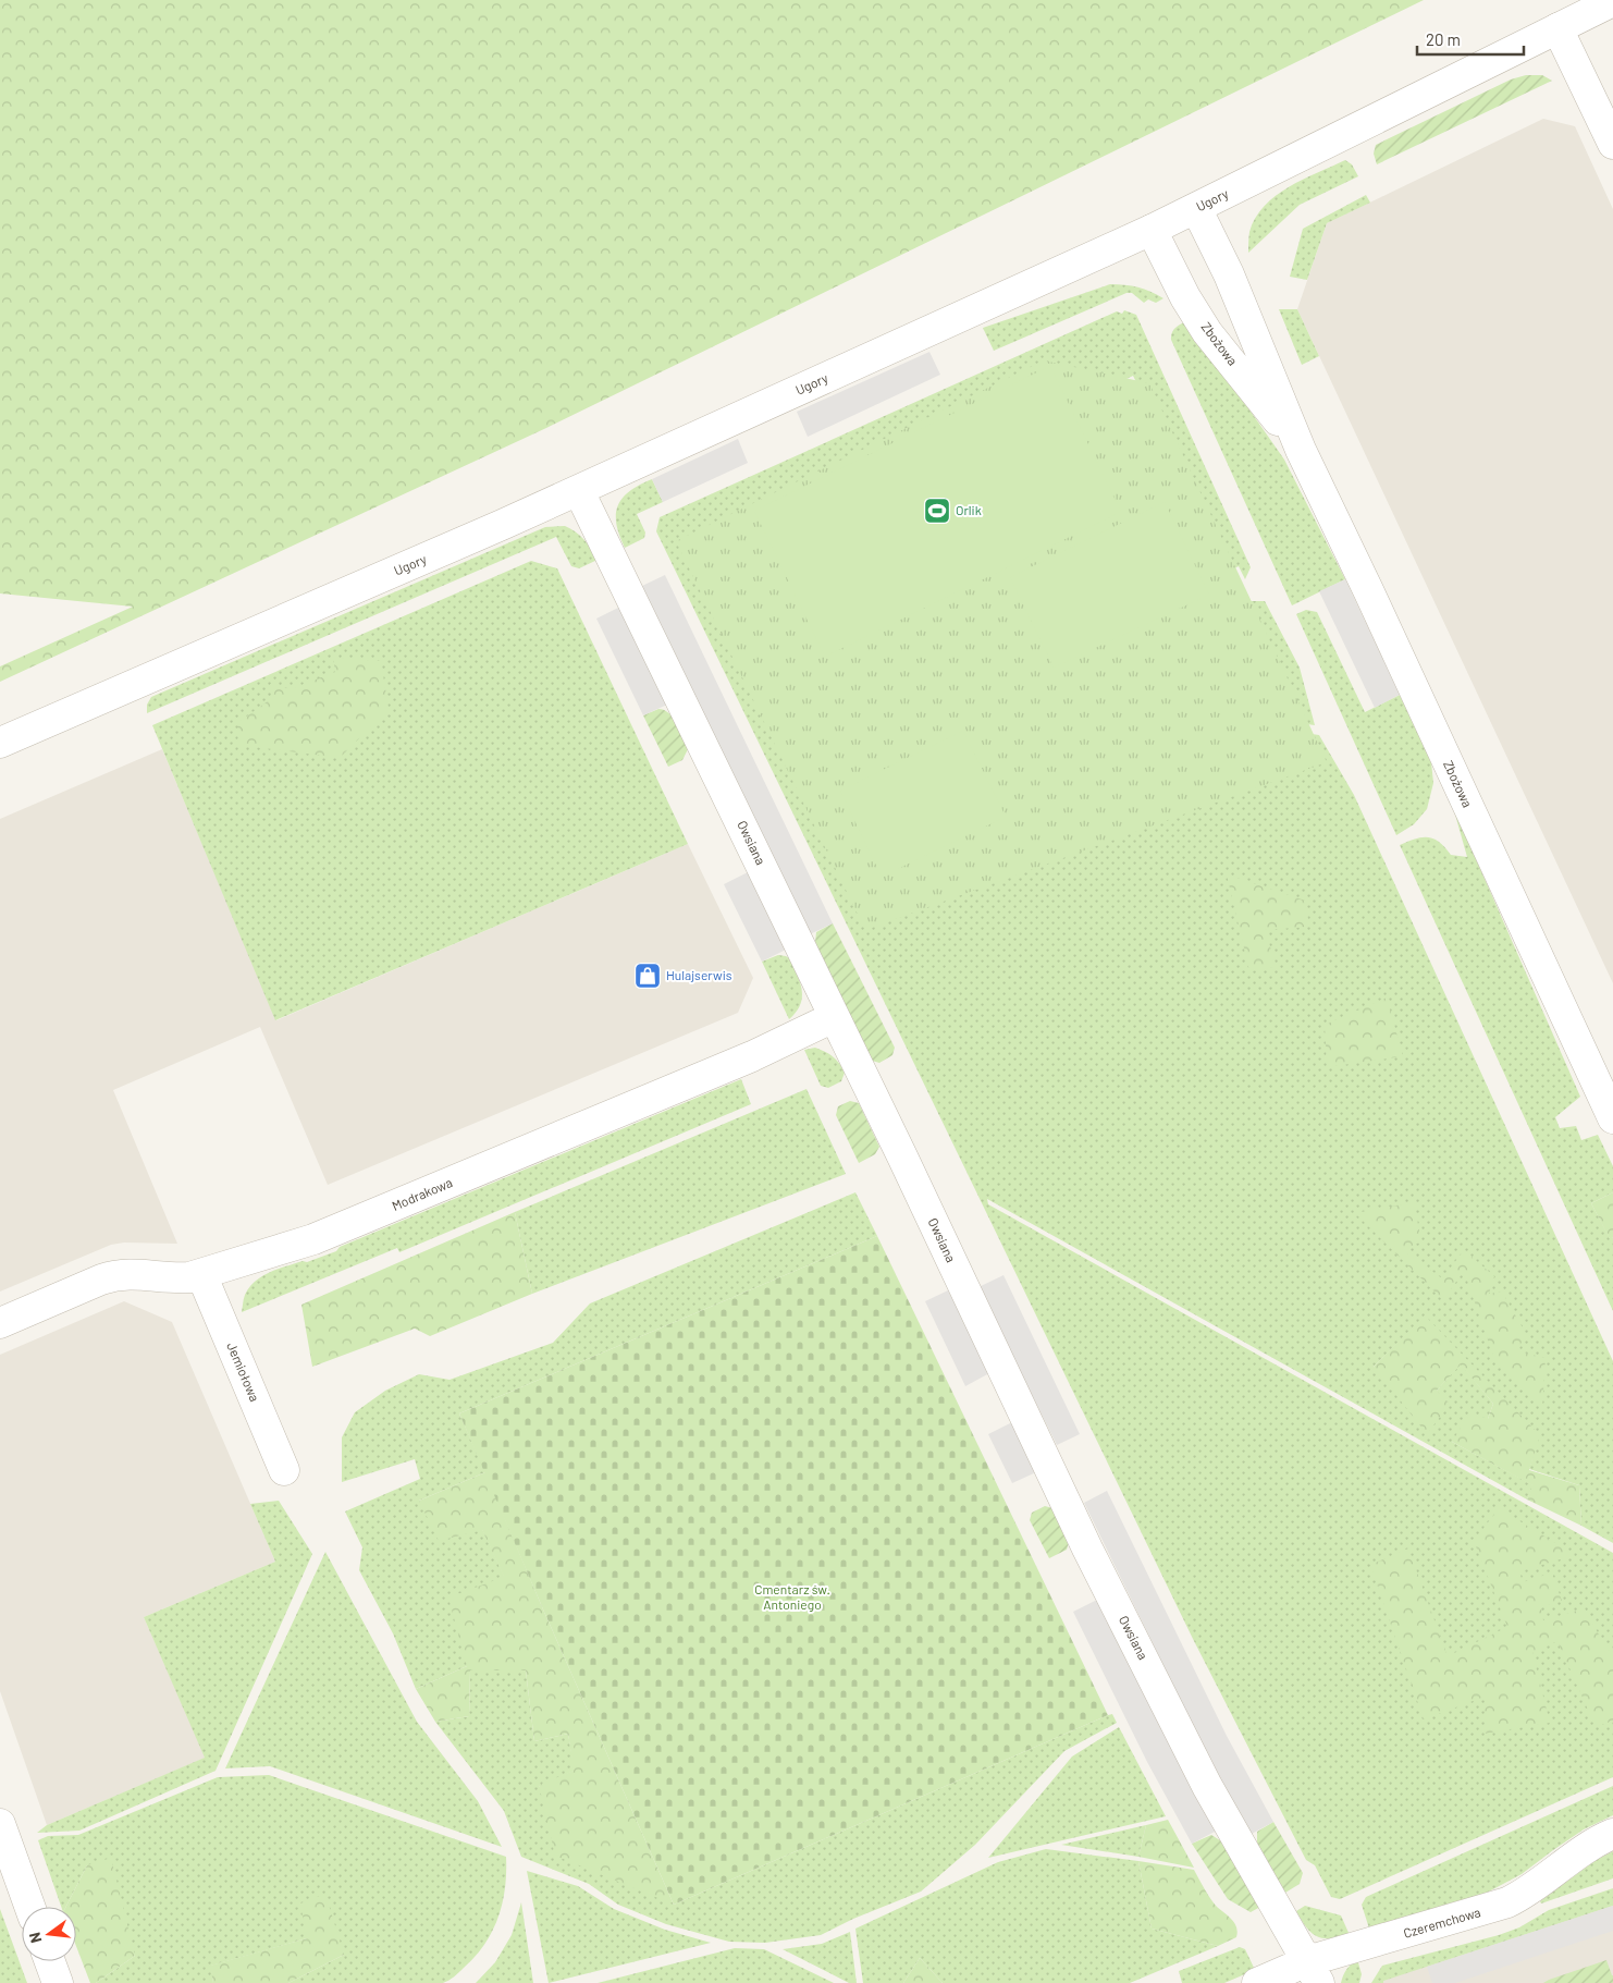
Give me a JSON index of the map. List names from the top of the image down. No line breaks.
{"streets":{"street":["Ugory","Zbożowa","Owsiana","Modrakowa","Jemiołowa","Czeremchowa"]},"crossings":[["Ugory","Zbożowa"],["Ugory","Owsiana"],["Owsiana","Modrakowa"],["Owsiana","Czeremchowa"],["Modrakowa","Jemiołowa"]],"parks":["Cmentarz św. Antoniego"],"places":{"sports":["Orlik"],"shop":["Hulajserwis"]},"scale_bar":"20 m","north":"left"}
